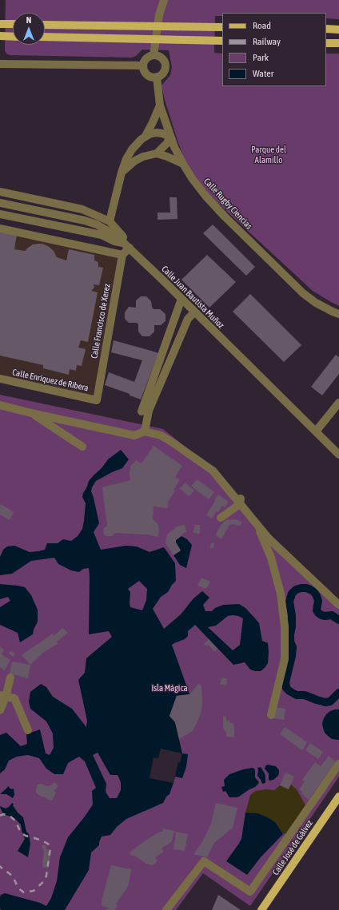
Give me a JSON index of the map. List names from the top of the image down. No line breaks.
{"streets":{"main road":["Calle José de Gálvez"],"street":["Calle Rugby Ciencias","Calle Juan Bautista Muñoz","Calle Francisco de Xerez","Calle Enríquez de Ribera"]},"crossings":[["Calle Francisco de Xerez","Calle Enríquez de Ribera"]],"parks":["Parque del Alamillo","Isla Mágica"],"legend":["Road","Railway","Park","Water"],"north":"top"}
